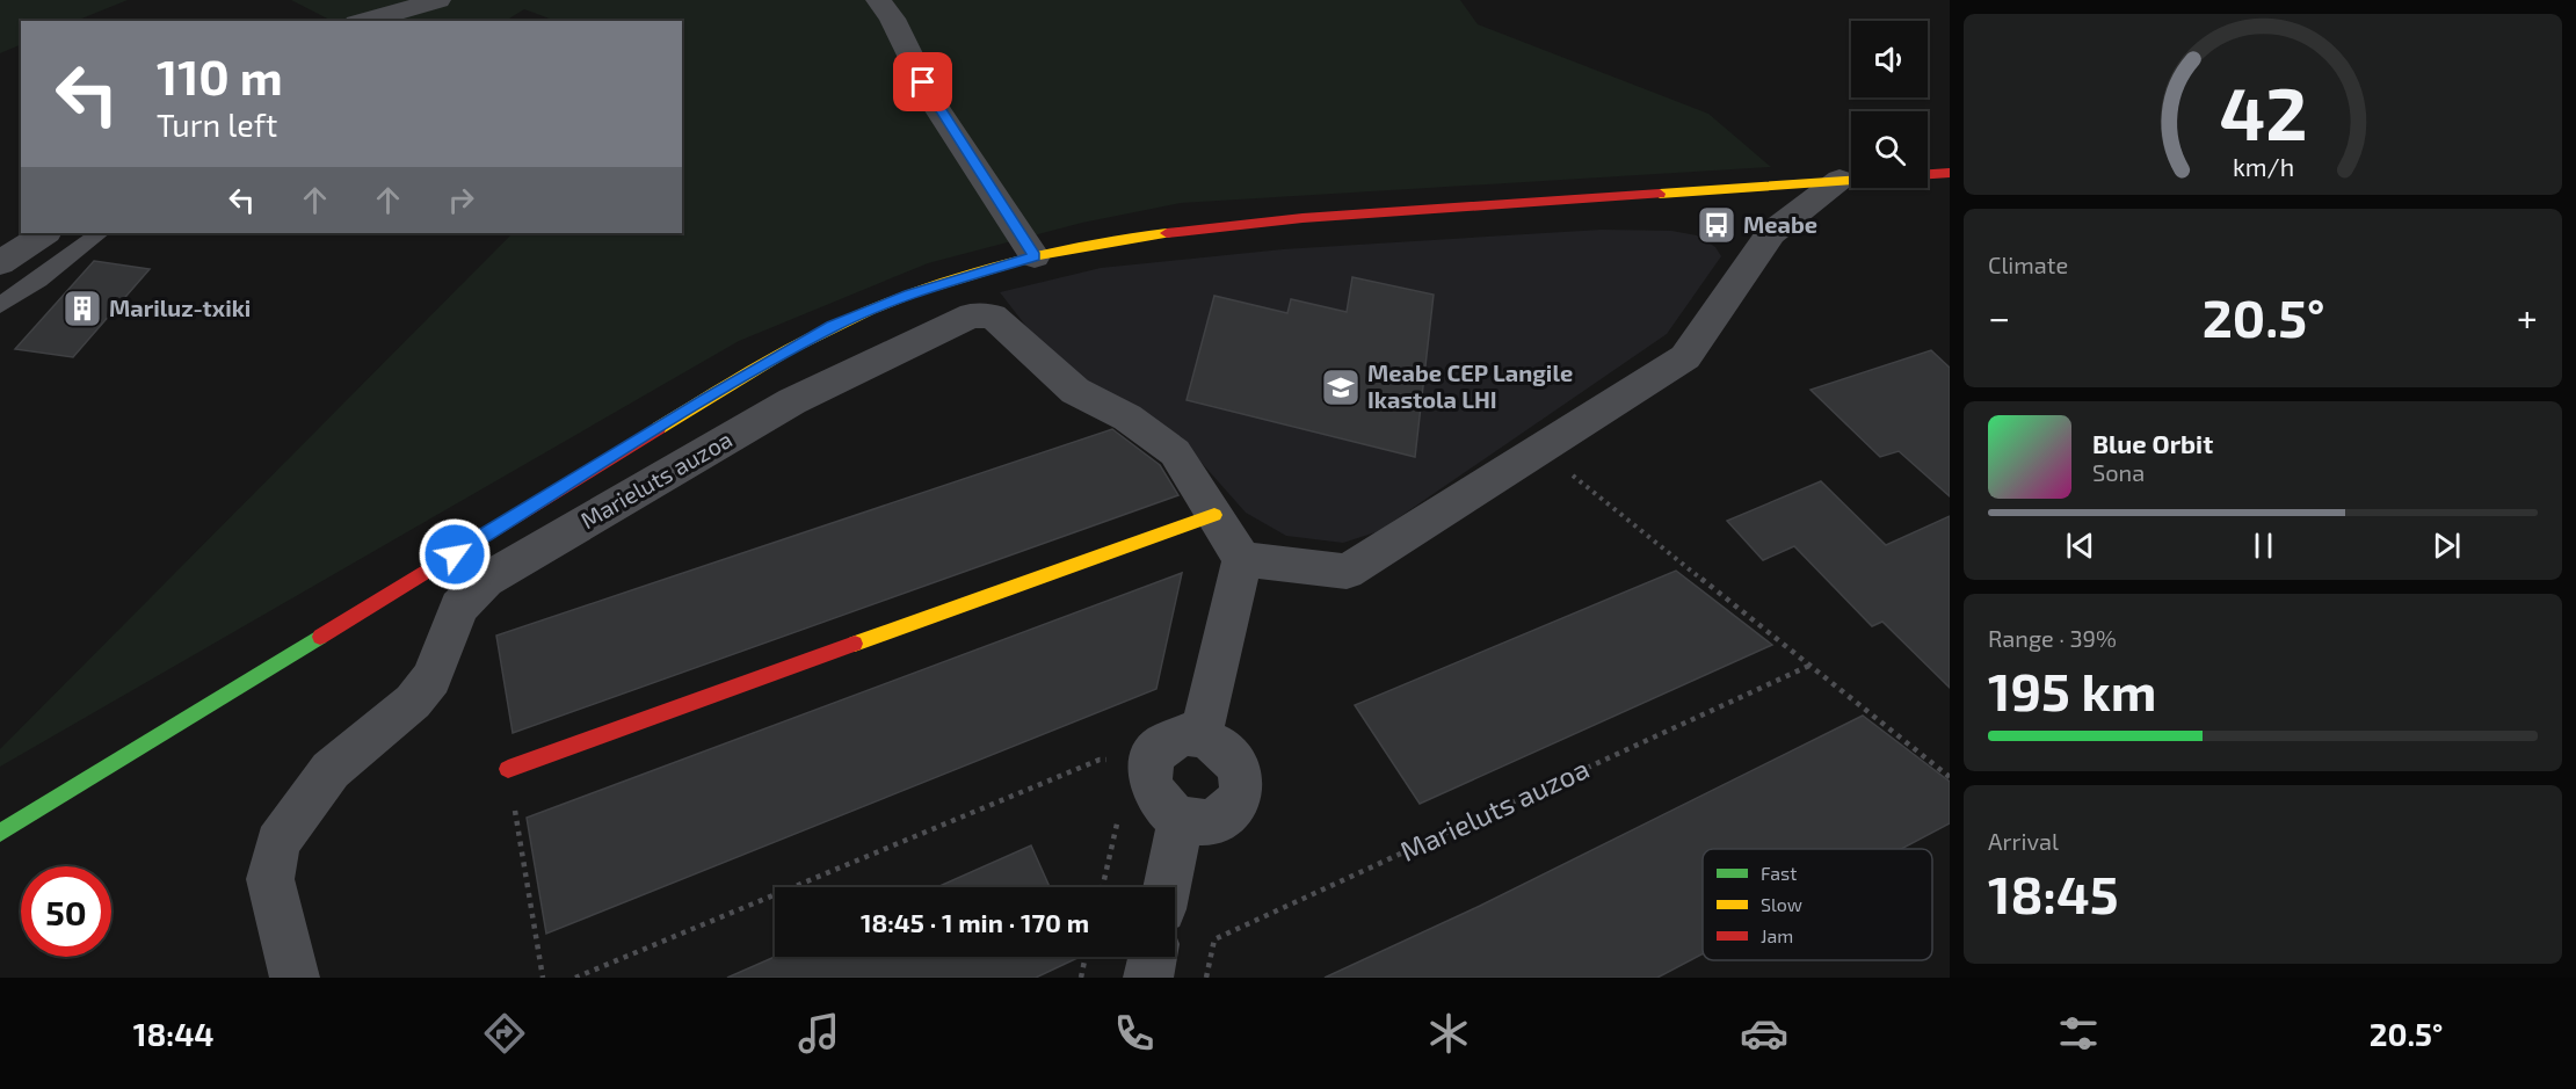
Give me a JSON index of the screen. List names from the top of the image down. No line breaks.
{"streets":{"street":["Marieluts auzoa"]},"places":{"bus stop":["Meabe"],"building":["Mariluz-txiki"],"school or university":["Meabe CEP Langile Ikastola LHI"]},"legend":["Fast","Slow","Jam"],"page":{"turn":["110 m","Turn left"],"tile":["Climate",["Range · 39%","195 km"],["Arrival","18:45"]],"heat":["−","20.5°","+"],"song":["Blue Orbit","Sona"],"limit":"50","trip":"18:45 · 1 min · 170 m","tabs":["18:44","20.5°"],"gauge":["42","km/h"]}}
